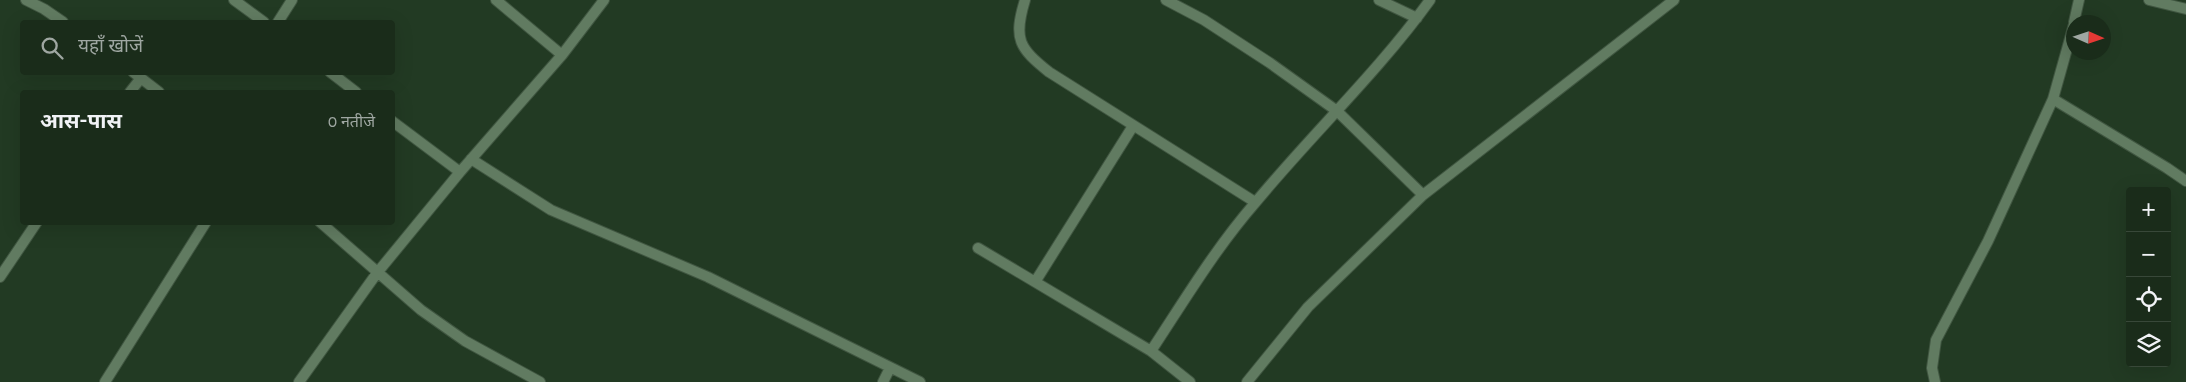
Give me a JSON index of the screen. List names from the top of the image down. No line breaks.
{"north":"right","page":{"search":"यहाँ खोजें","heading":["आस-पास","0 नतीजे"],"map_buttons":["+","−"]}}
